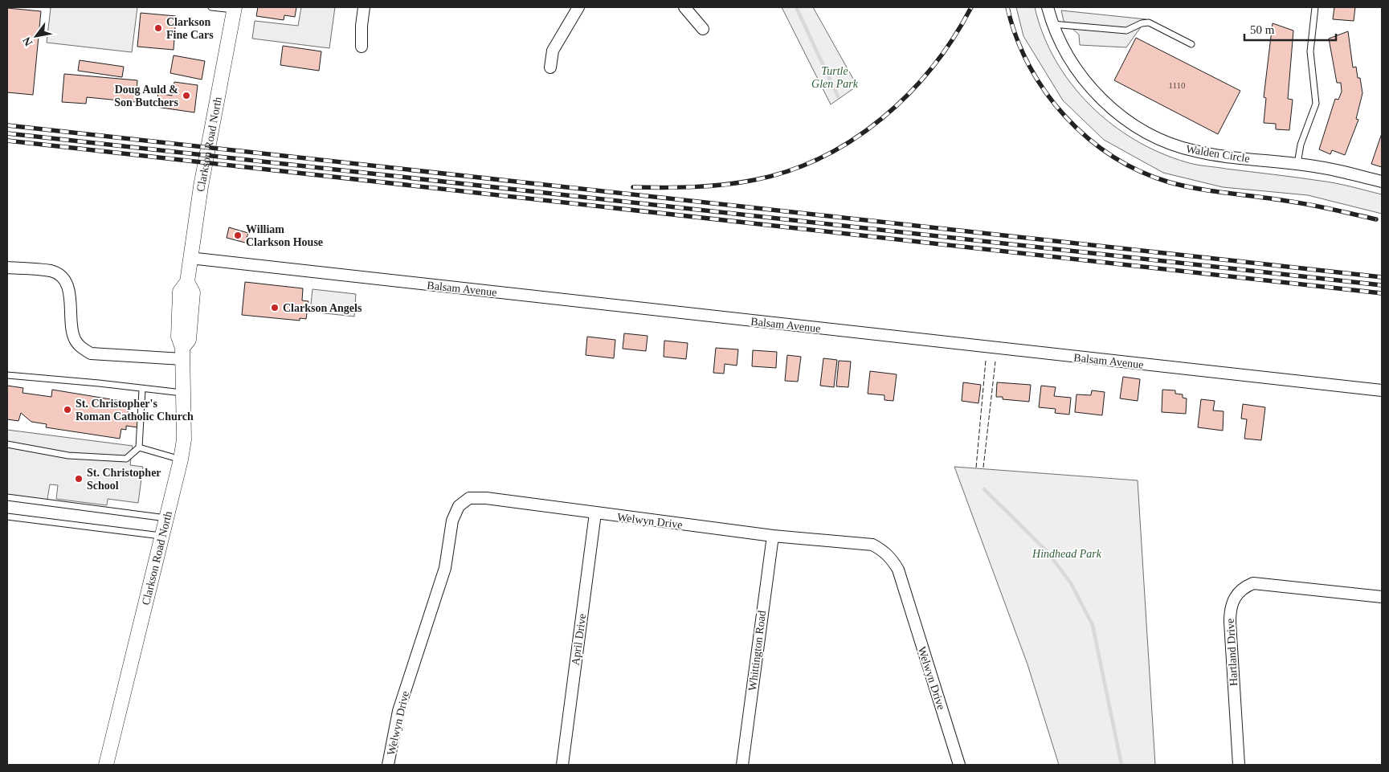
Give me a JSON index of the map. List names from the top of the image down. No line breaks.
{"streets":{"street":["Clarkson Road North","Walden Circle","Balsam Avenue","Welwyn Drive","April Drive","Whittington Road","Hartland Drive"]},"crossings":[["Clarkson Road North","Balsam Avenue"],["Welwyn Drive","April Drive"],["Welwyn Drive","Whittington Road"]],"parks":["Turtle Glen Park","Hindhead Park"],"places":["Clarkson Fine Cars","Doug Auld & Son Butchers","William Clarkson House","Clarkson Angels","St. Christopher's Roman Catholic Church","St. Christopher School"],"house_numbers":["1110"],"scale_bar":"50 m","north":"bottom left"}
